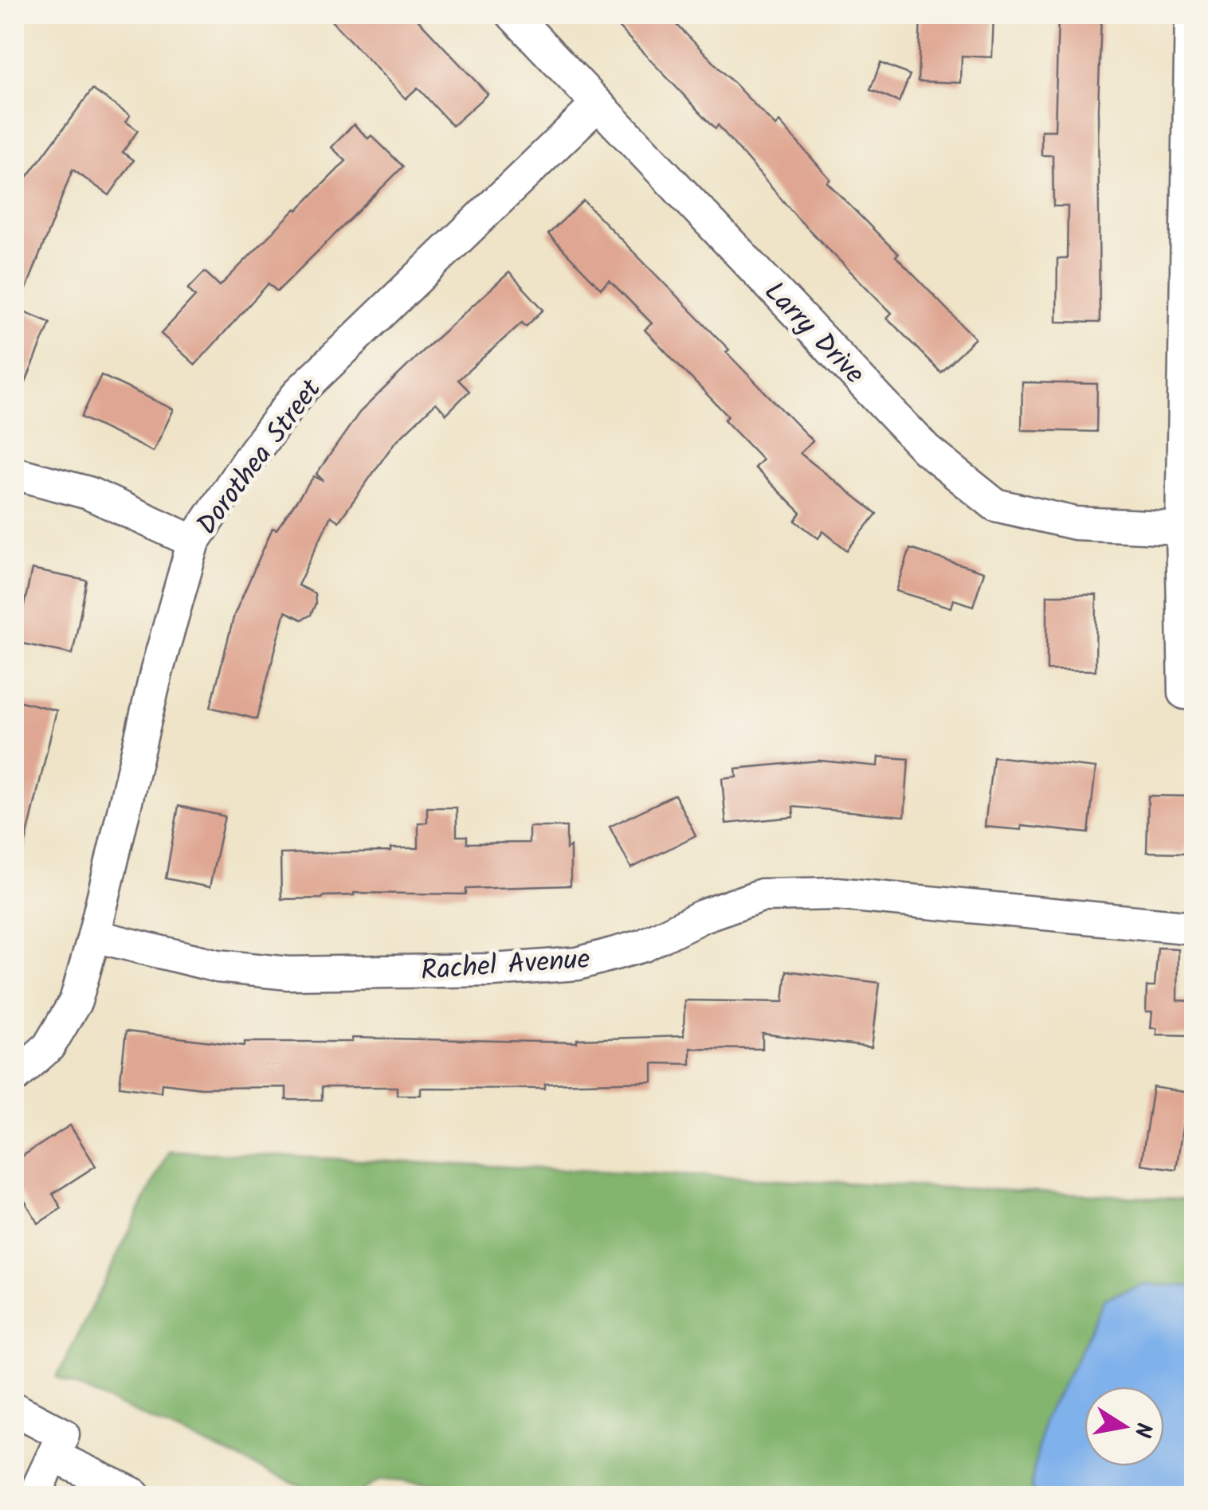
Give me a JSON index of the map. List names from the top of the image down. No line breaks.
{"streets":{"street":["Larry Drive","Dorothea Street","Rachel Avenue"]},"crossings":[["Larry Drive","Dorothea Street"],["Dorothea Street","Rachel Avenue"]],"north":"right"}
